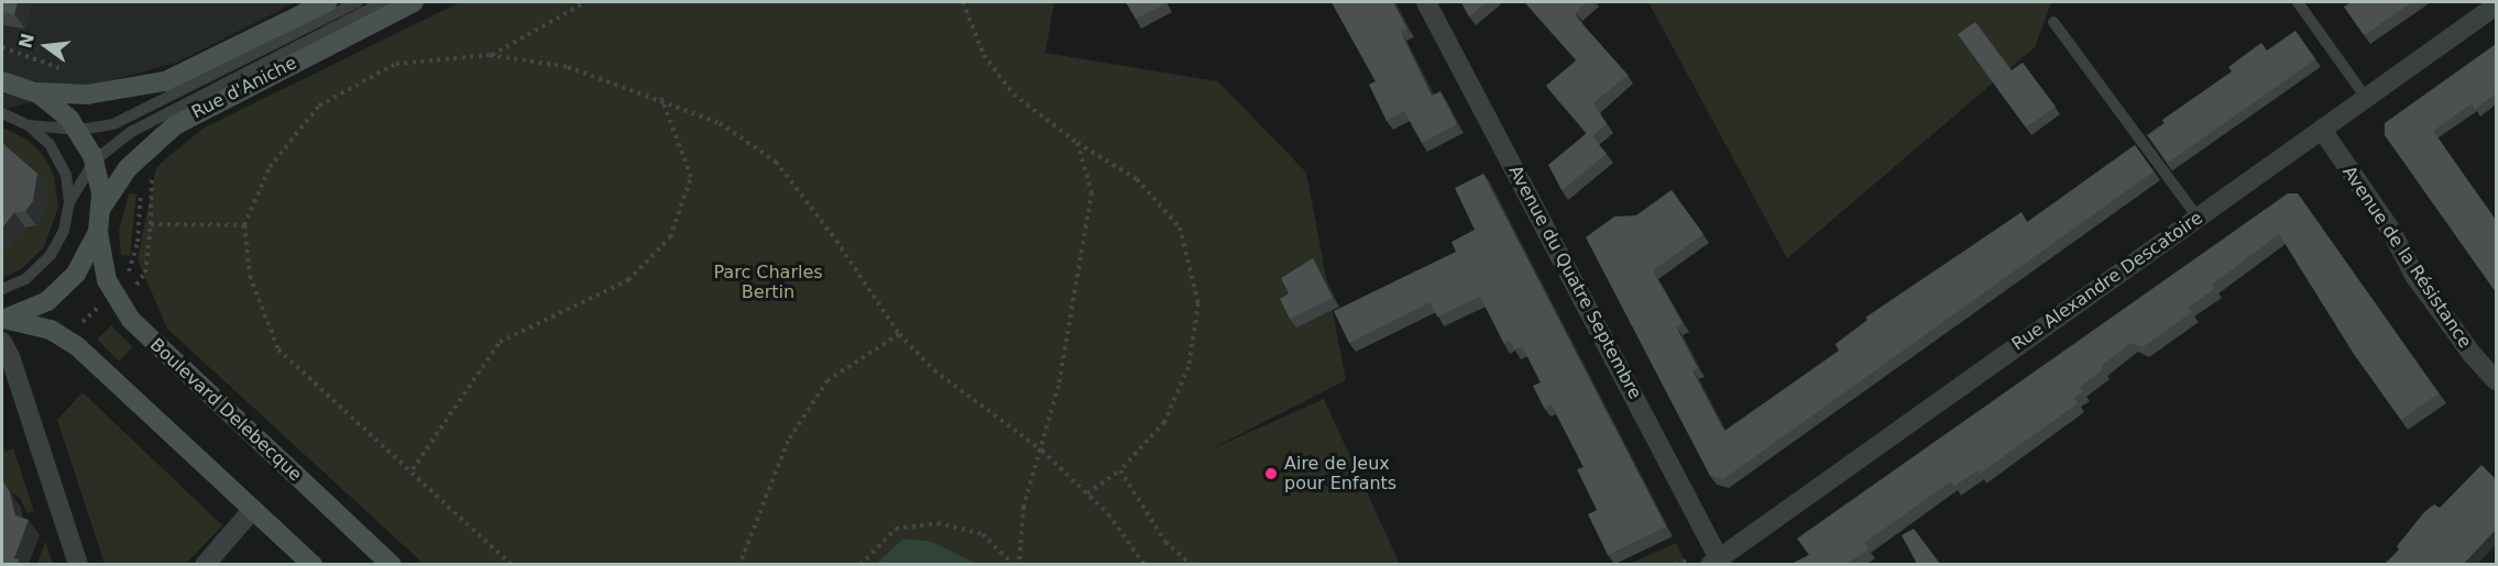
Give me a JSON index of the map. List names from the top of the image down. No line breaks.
{"streets":{"main road":["Rue d'Aniche","Boulevard Delebecque"],"street":["Avenue de la Résistance","Rue Alexandre Descatoire","Avenue du Quatre Septembre"]},"crossings":[["Avenue de la Résistance","Rue Alexandre Descatoire"],["Rue Alexandre Descatoire","Avenue du Quatre Septembre"]],"parks":["Parc Charles Bertin"],"places":["Aire de Jeux pour Enfants"],"north":"left"}
